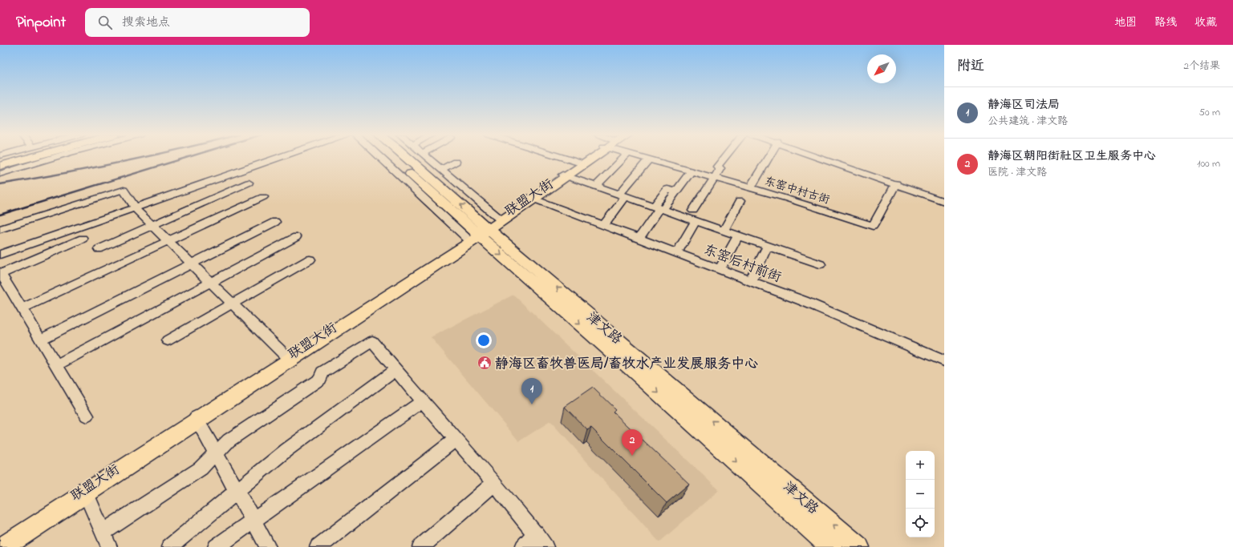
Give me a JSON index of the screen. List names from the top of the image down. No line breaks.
{"streets":{"main road":["联盟大街","津文路"],"street":["东窑中村古街","东窑后村前街"]},"places":{"public building":["静海区畜牧兽医局/畜牧水产业发展服务中心"]},"north":"bottom left","page":{"header":"Pinpoint","search":"搜索地点","nav":["地图","路线","收藏"],"heading":["附近","2个结果"],"list":[{"mark":"1","name":"静海区司法局","note":"公共建筑 · 津文路","value":"50 m"},{"mark":"2","name":"静海区朝阳街社区卫生服务中心","note":"医院 · 津文路","value":"100 m"}],"pins":["1","2"],"map_buttons":["+","−"]}}
